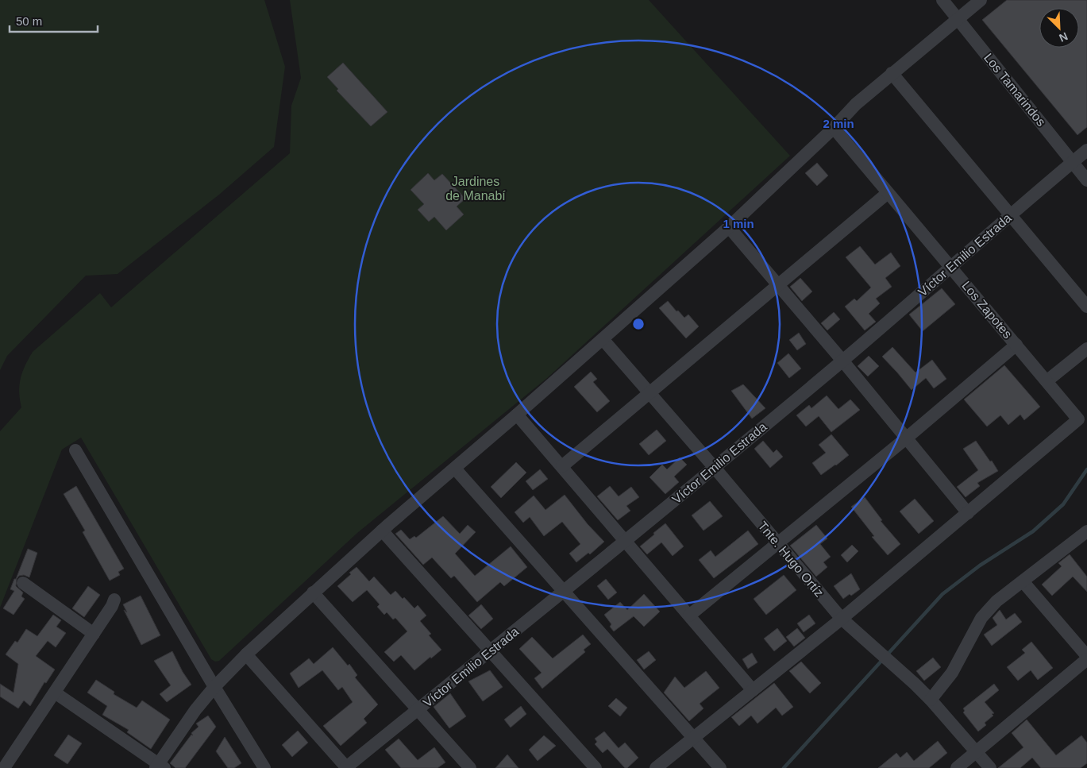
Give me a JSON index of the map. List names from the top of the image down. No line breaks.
{"streets":{"street":["Los Tamarindos","Víctor Emilio Estrada","Los Zapotes","Tnte. Hugo Ortíz"]},"crossings":[["Los Tamarindos","Víctor Emilio Estrada"],["Víctor Emilio Estrada","Los Zapotes"],["Víctor Emilio Estrada","Tnte. Hugo Ortíz"]],"parks":["Jardines de Manabí"],"scale_bar":"50 m","north":"bottom right","rings":["2 min","1 min"]}
